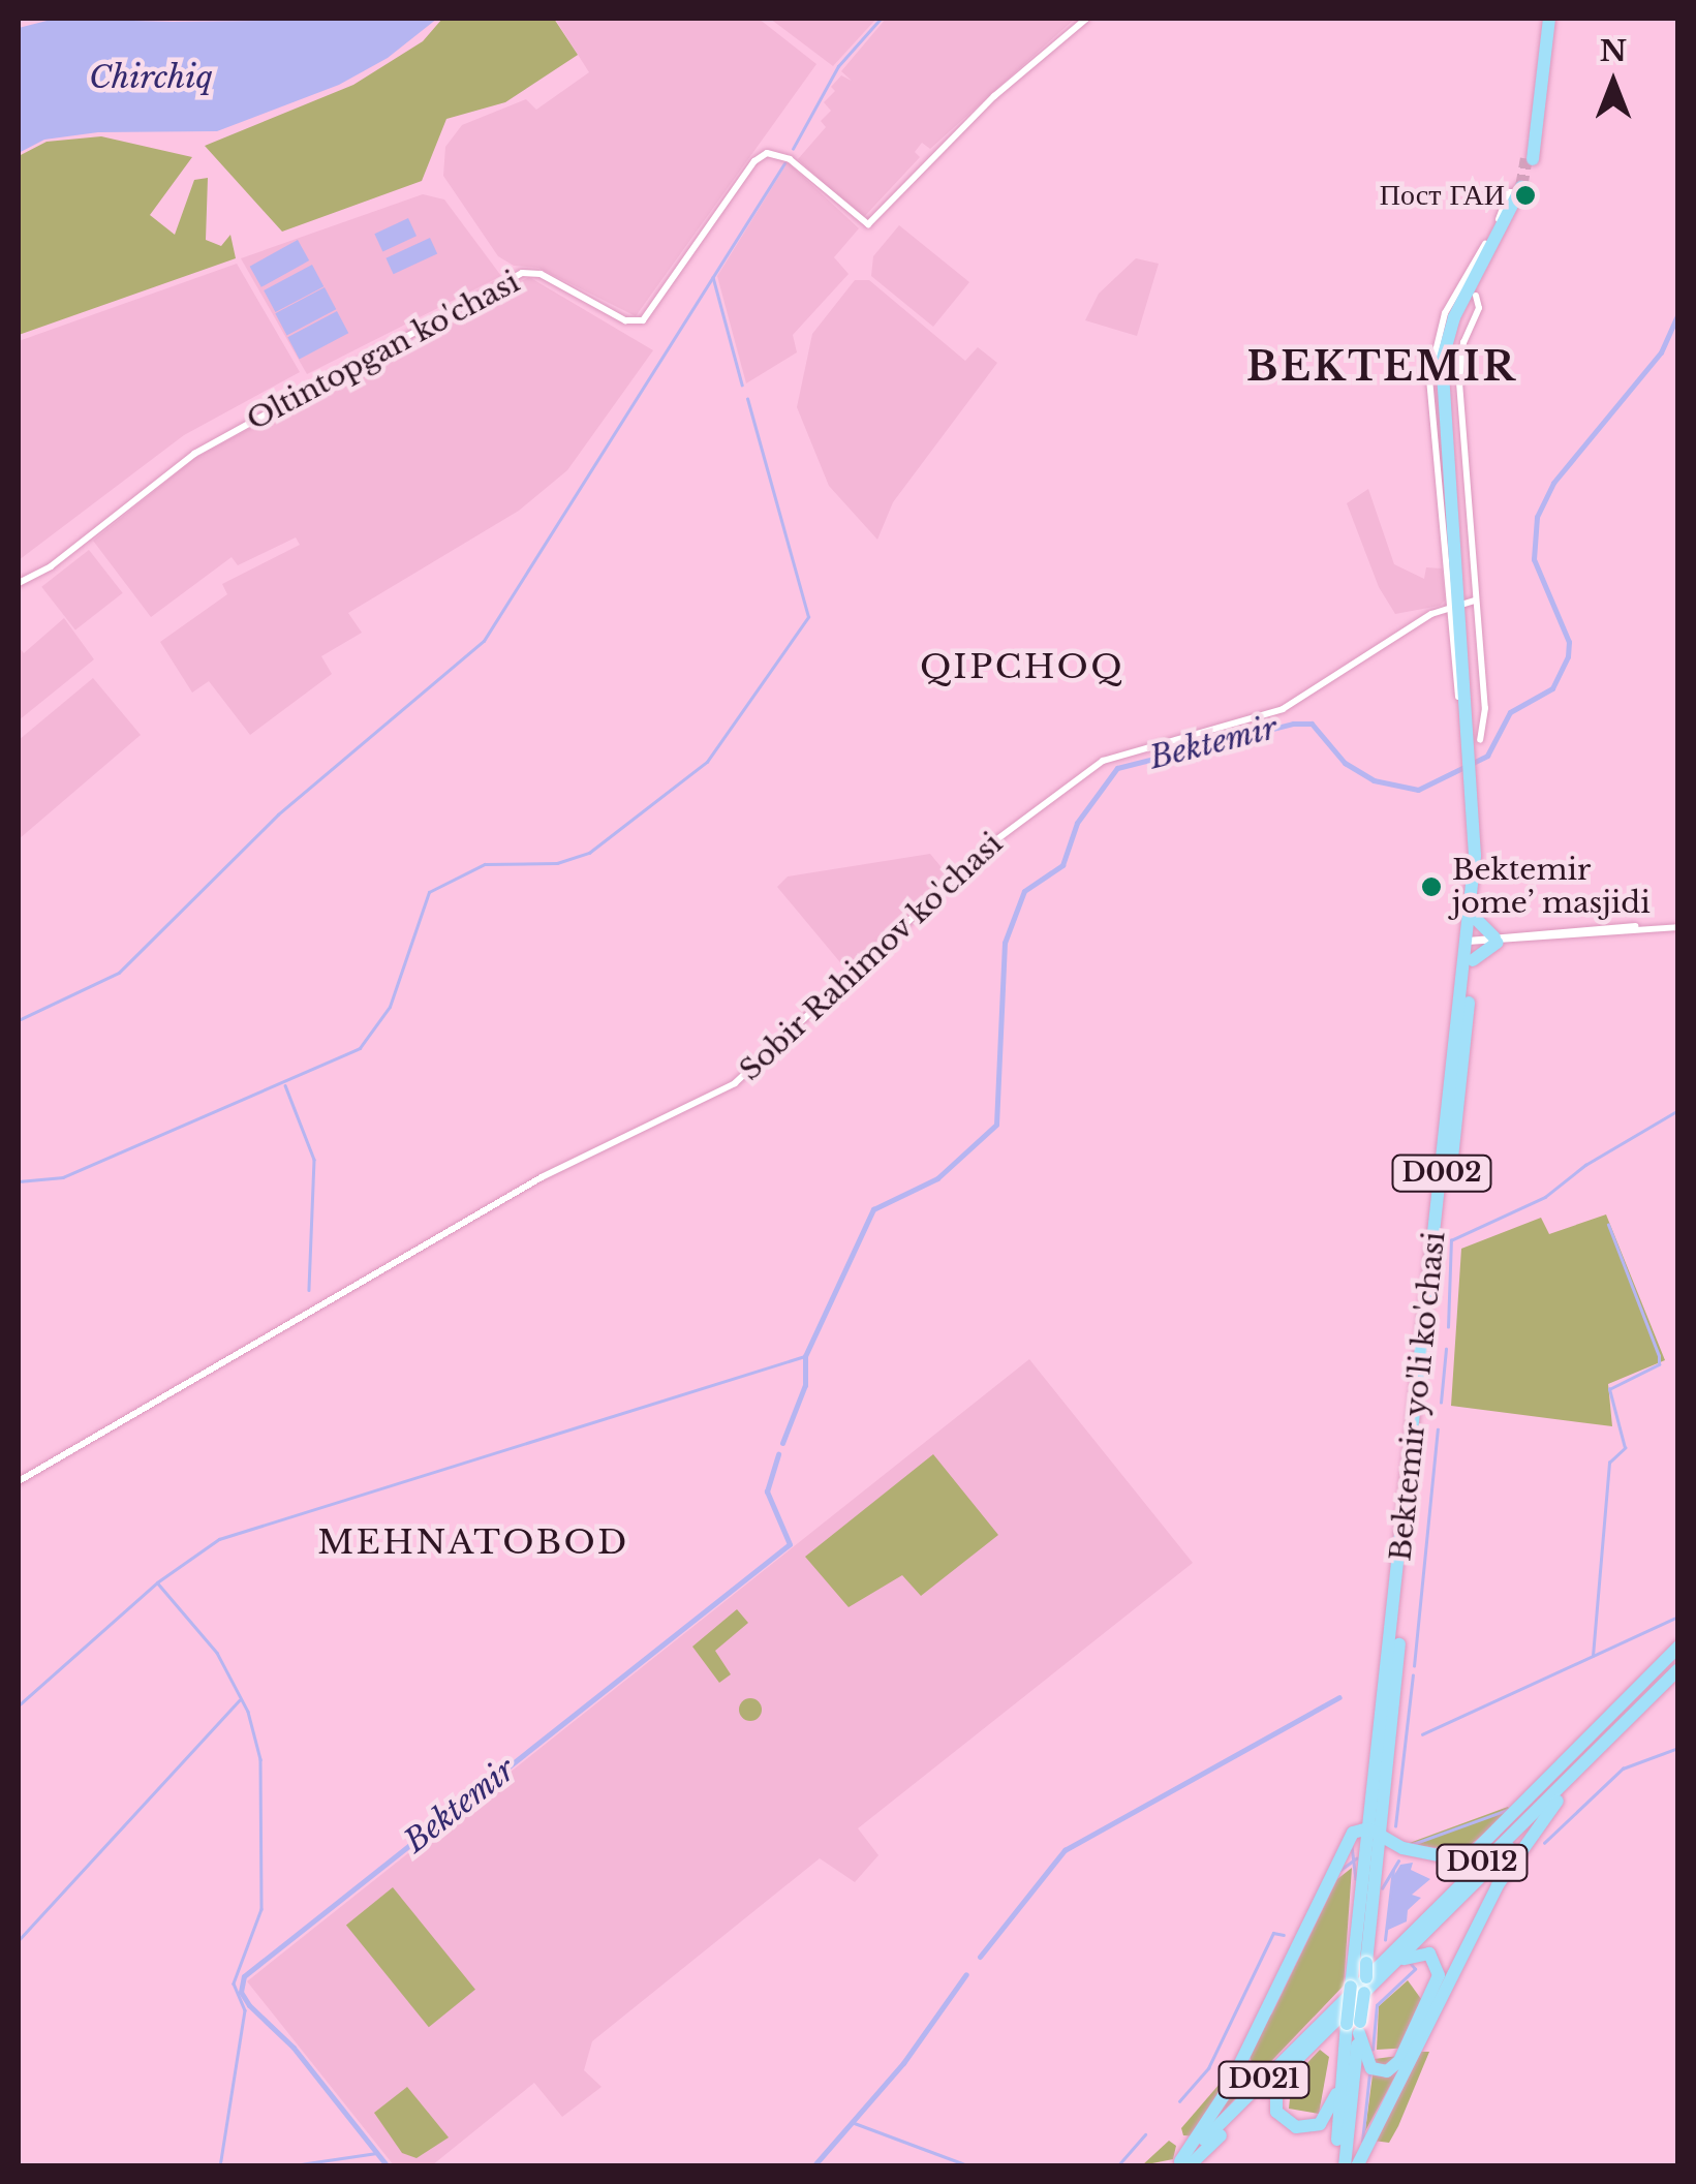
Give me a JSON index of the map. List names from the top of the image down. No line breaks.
{"streets":{"highway":["D002","Bektemir yo'li ko'chasi","D012","D021"],"street":["Oltintopgan ko'chasi","Sobir Rahimov ko'chasi"]},"crossings":[["Sobir Rahimov ko'chasi","Bektemir yo'li ko'chasi"],["D002","Bektemir yo'li ko'chasi"],["D002","D012"],["D002","D021"],["Bektemir yo'li ko'chasi","D012"],["Bektemir yo'li ko'chasi","D021"],["D012","D021"]],"districts":["BEKTEMIR","QIPCHOQ","MEHNATOBOD"],"water":["Chirchiq","Bektemir"],"places":["Пост ГАИ","Bektemir jome’ masjidi"],"north":"top"}
